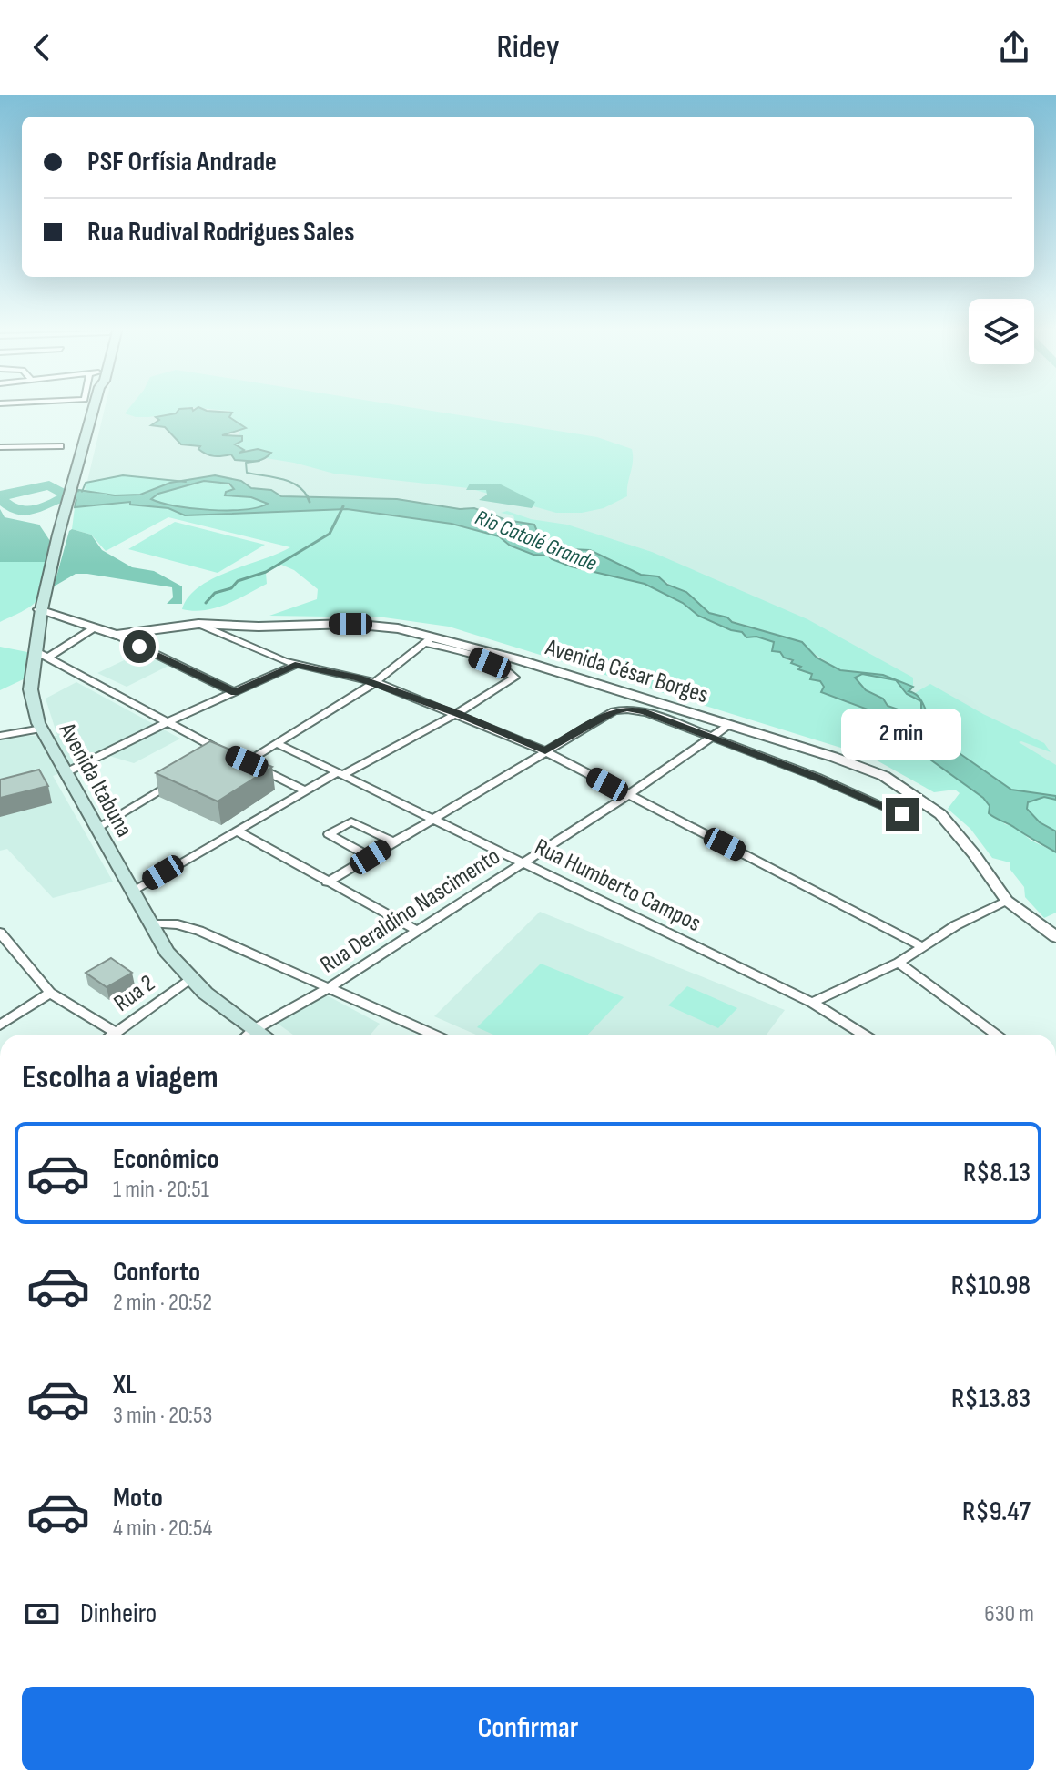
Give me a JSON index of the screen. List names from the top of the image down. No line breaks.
{"streets":{"main road":["Avenida Itabuna"],"street":["Avenida César Borges","Rua Humberto Campos","Rua Deraldino Nascimento","Rua 2"]},"crossings":[["Avenida César Borges","Rua Deraldino Nascimento"],["Avenida Itabuna","Rua Deraldino Nascimento"],["Avenida Itabuna","Rua 2"],["Rua Humberto Campos","Rua Deraldino Nascimento"]],"water":["Rio Catolé Grande"],"page":{"header":"Ridey","banner":["PSF Orfísia Andrade","Rua Rudival Rodrigues Sales"],"bubble":"2 min","heading":"Escolha a viagem","list":[{"name":"Econômico","note":"1 min · 20:51","value":"R$8.13"},{"name":"Conforto","note":"2 min · 20:52","value":"R$10.98"},{"name":"XL","note":"3 min · 20:53","value":"R$13.83"},{"name":"Moto","note":"4 min · 20:54","value":"R$9.47"}],"pay":["Dinheiro","630 m"],"buttons":"Confirmar"}}
